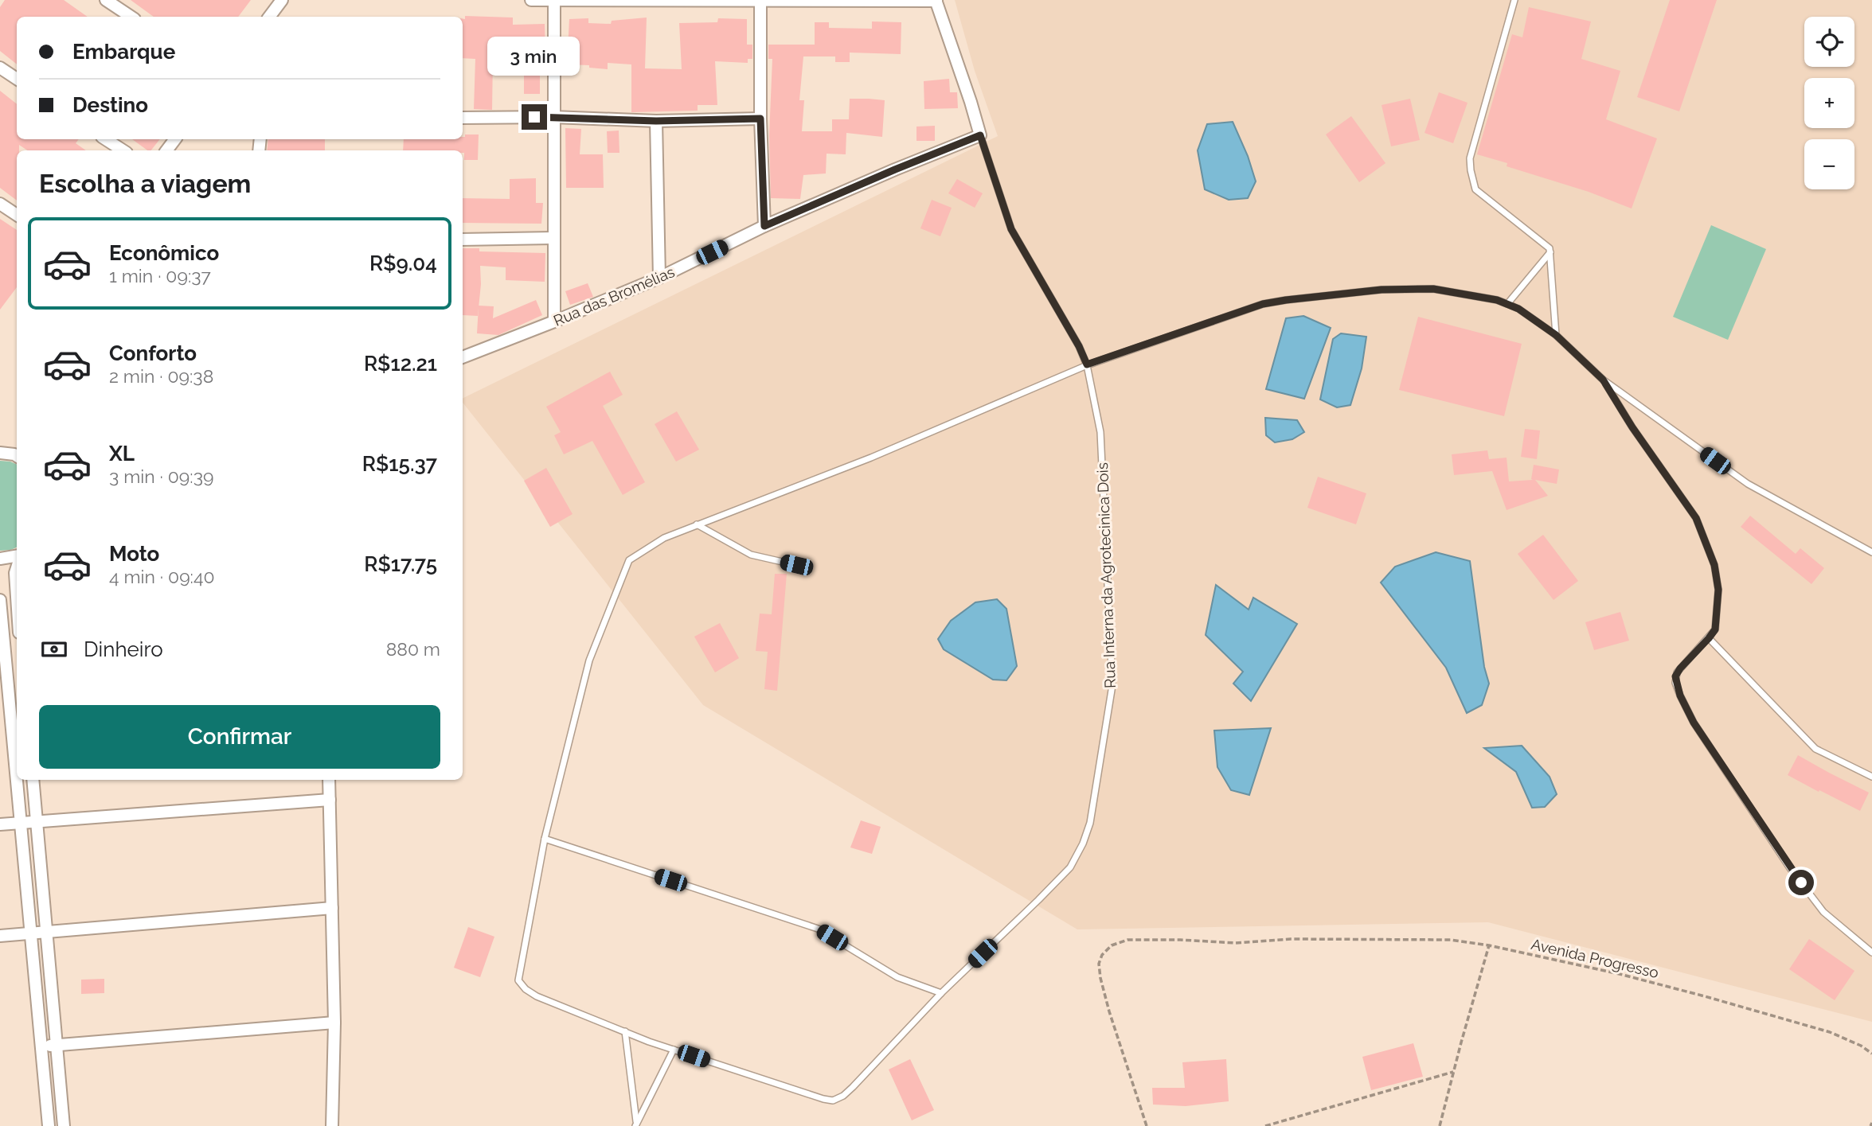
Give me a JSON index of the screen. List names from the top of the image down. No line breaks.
{"streets":{"street":["Rua das Bromélias","Rua Interna da Agrotecinica Dois"],"path":["Avenida Progresso"]},"crossings":[["Rua das Bromélias","Rua Interna da Agrotecinica Dois"]],"page":{"map_buttons":["+","−"],"banner":["Embarque","Destino"],"bubble":"3 min","heading":"Escolha a viagem","list":[{"name":"Econômico","note":"1 min · 09:37","value":"R$9.04"},{"name":"Conforto","note":"2 min · 09:38","value":"R$12.21"},{"name":"XL","note":"3 min · 09:39","value":"R$15.37"},{"name":"Moto","note":"4 min · 09:40","value":"R$17.75"}],"pay":["Dinheiro","880 m"],"buttons":"Confirmar"}}
